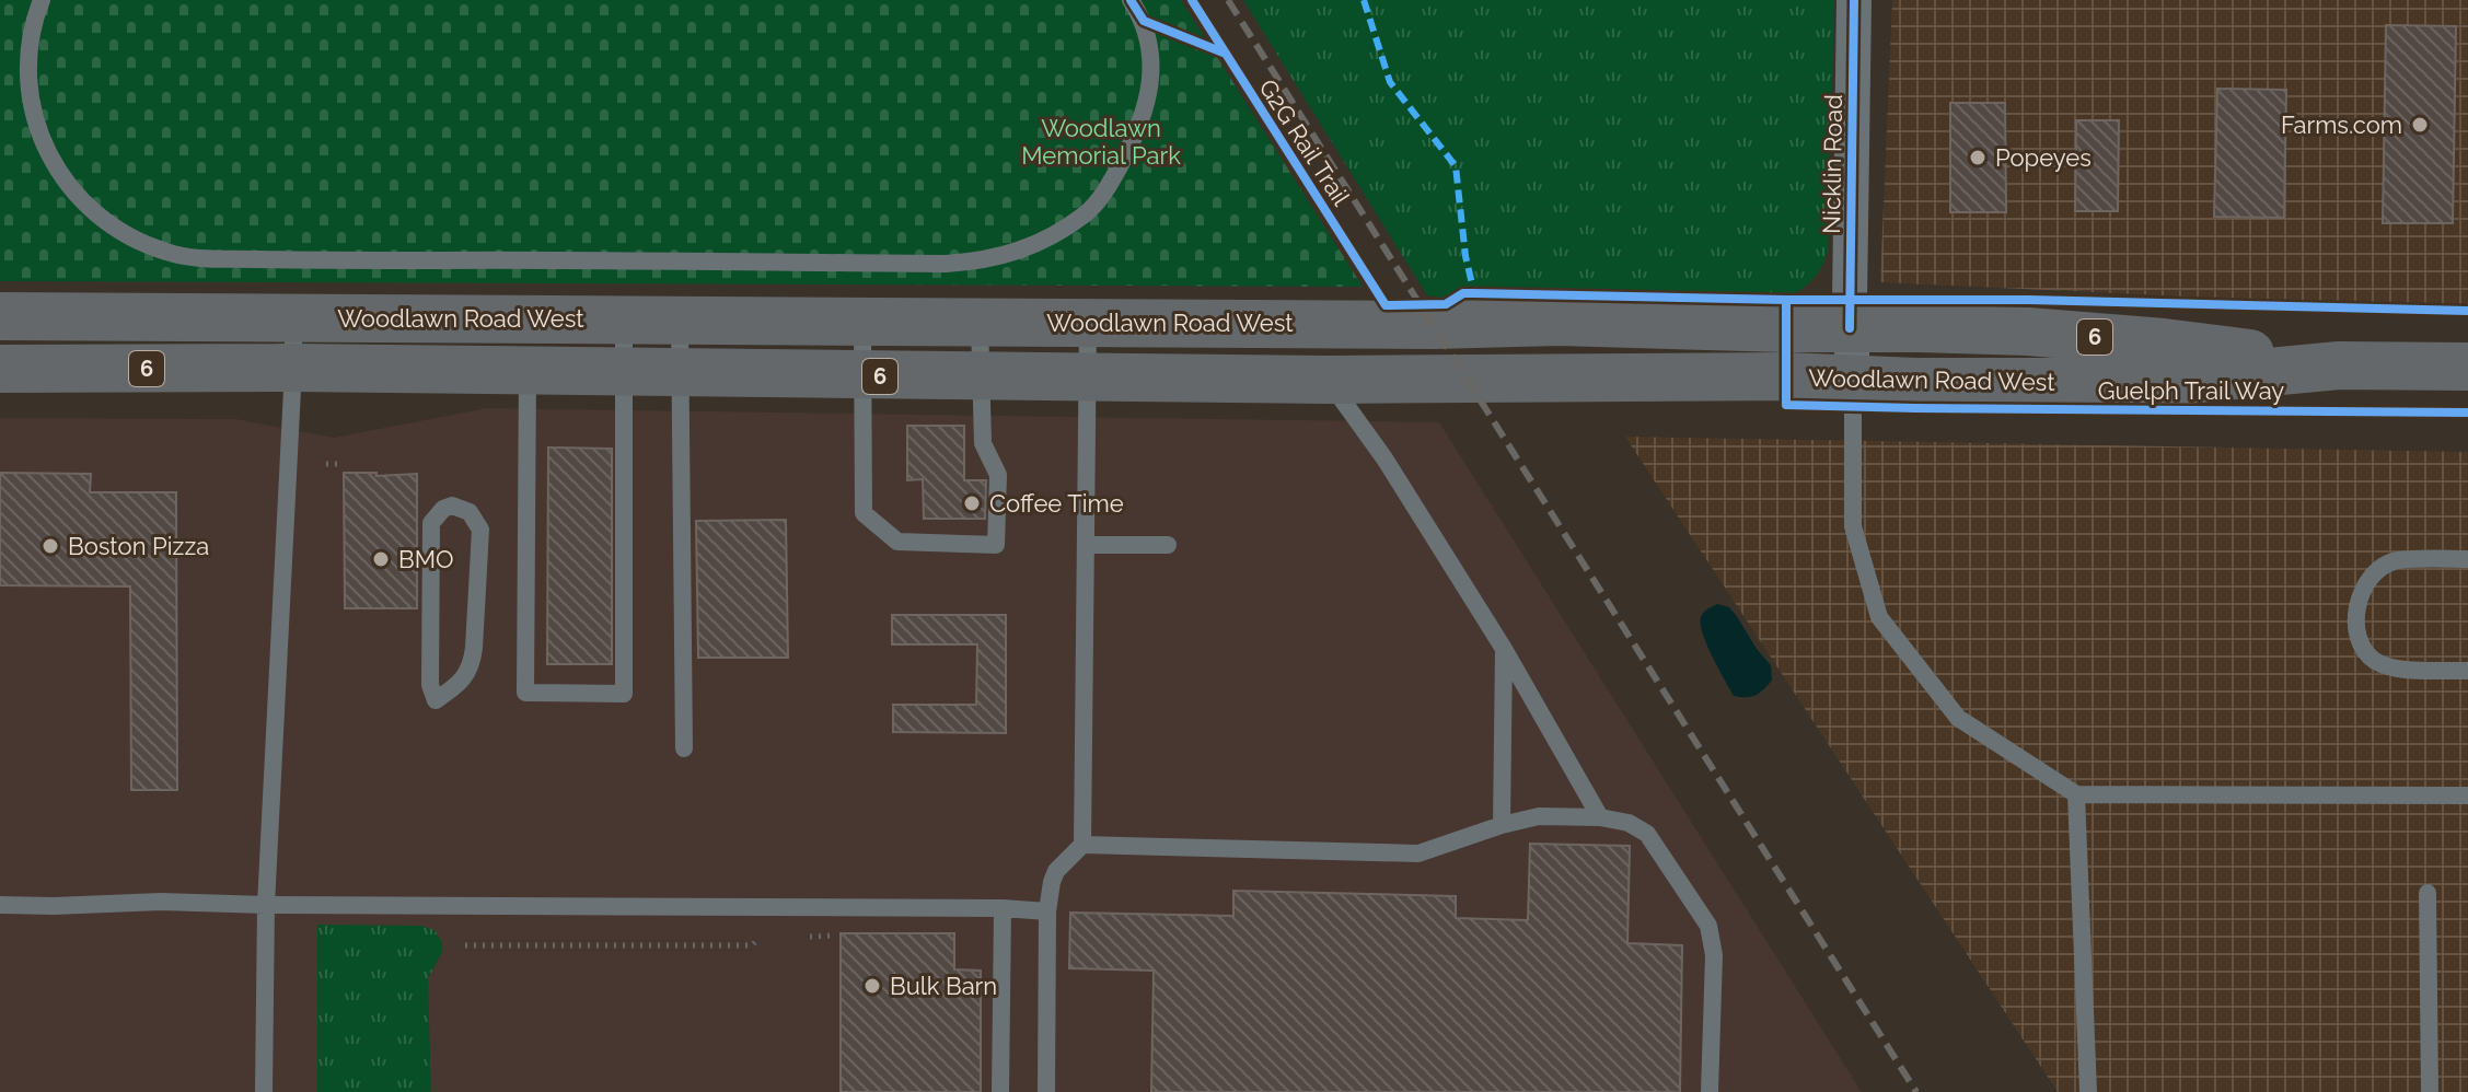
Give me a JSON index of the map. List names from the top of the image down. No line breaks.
{"streets":{"main road":["Woodlawn Road West","6"],"street":["Nicklin Road"],"cycle path":["G2G Rail Trail","Guelph Trail Way"]},"crossings":[["Nicklin Road","Woodlawn Road West"]],"parks":["Woodlawn Memorial Park"],"places":["Farms.com","Popeyes","Coffee Time","Boston Pizza","BMO","Bulk Barn"]}
